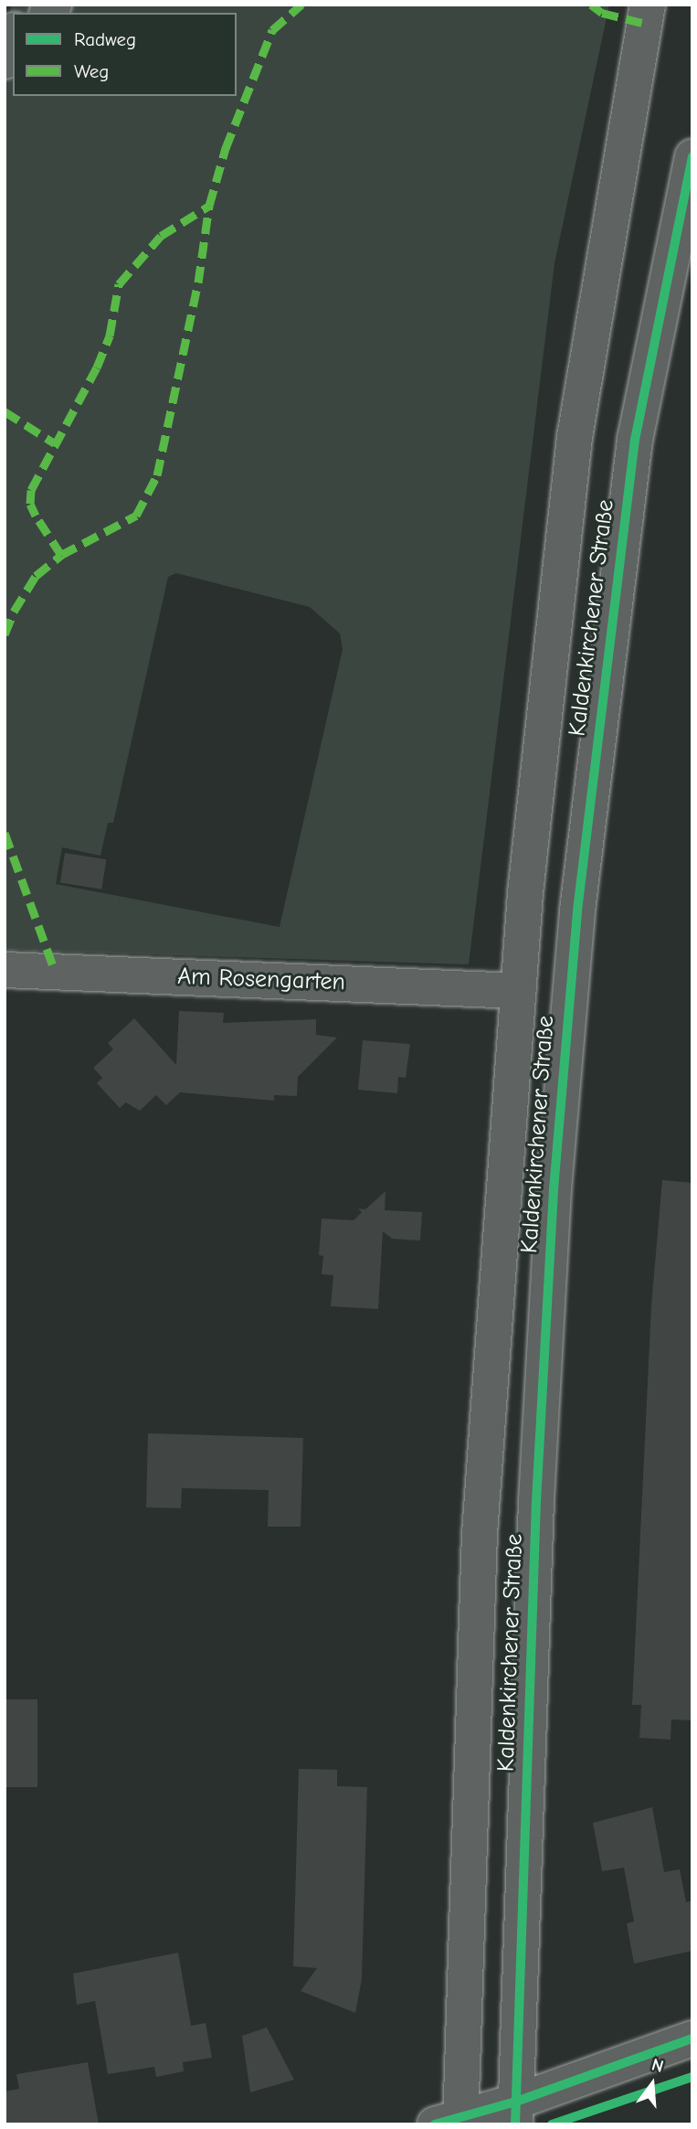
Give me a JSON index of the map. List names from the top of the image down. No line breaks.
{"streets":{"main road":["Kaldenkirchener Straße","Am Rosengarten"]},"crossings":[["Kaldenkirchener Straße","Am Rosengarten"]],"legend":["Radweg","Weg"],"north":"top"}
